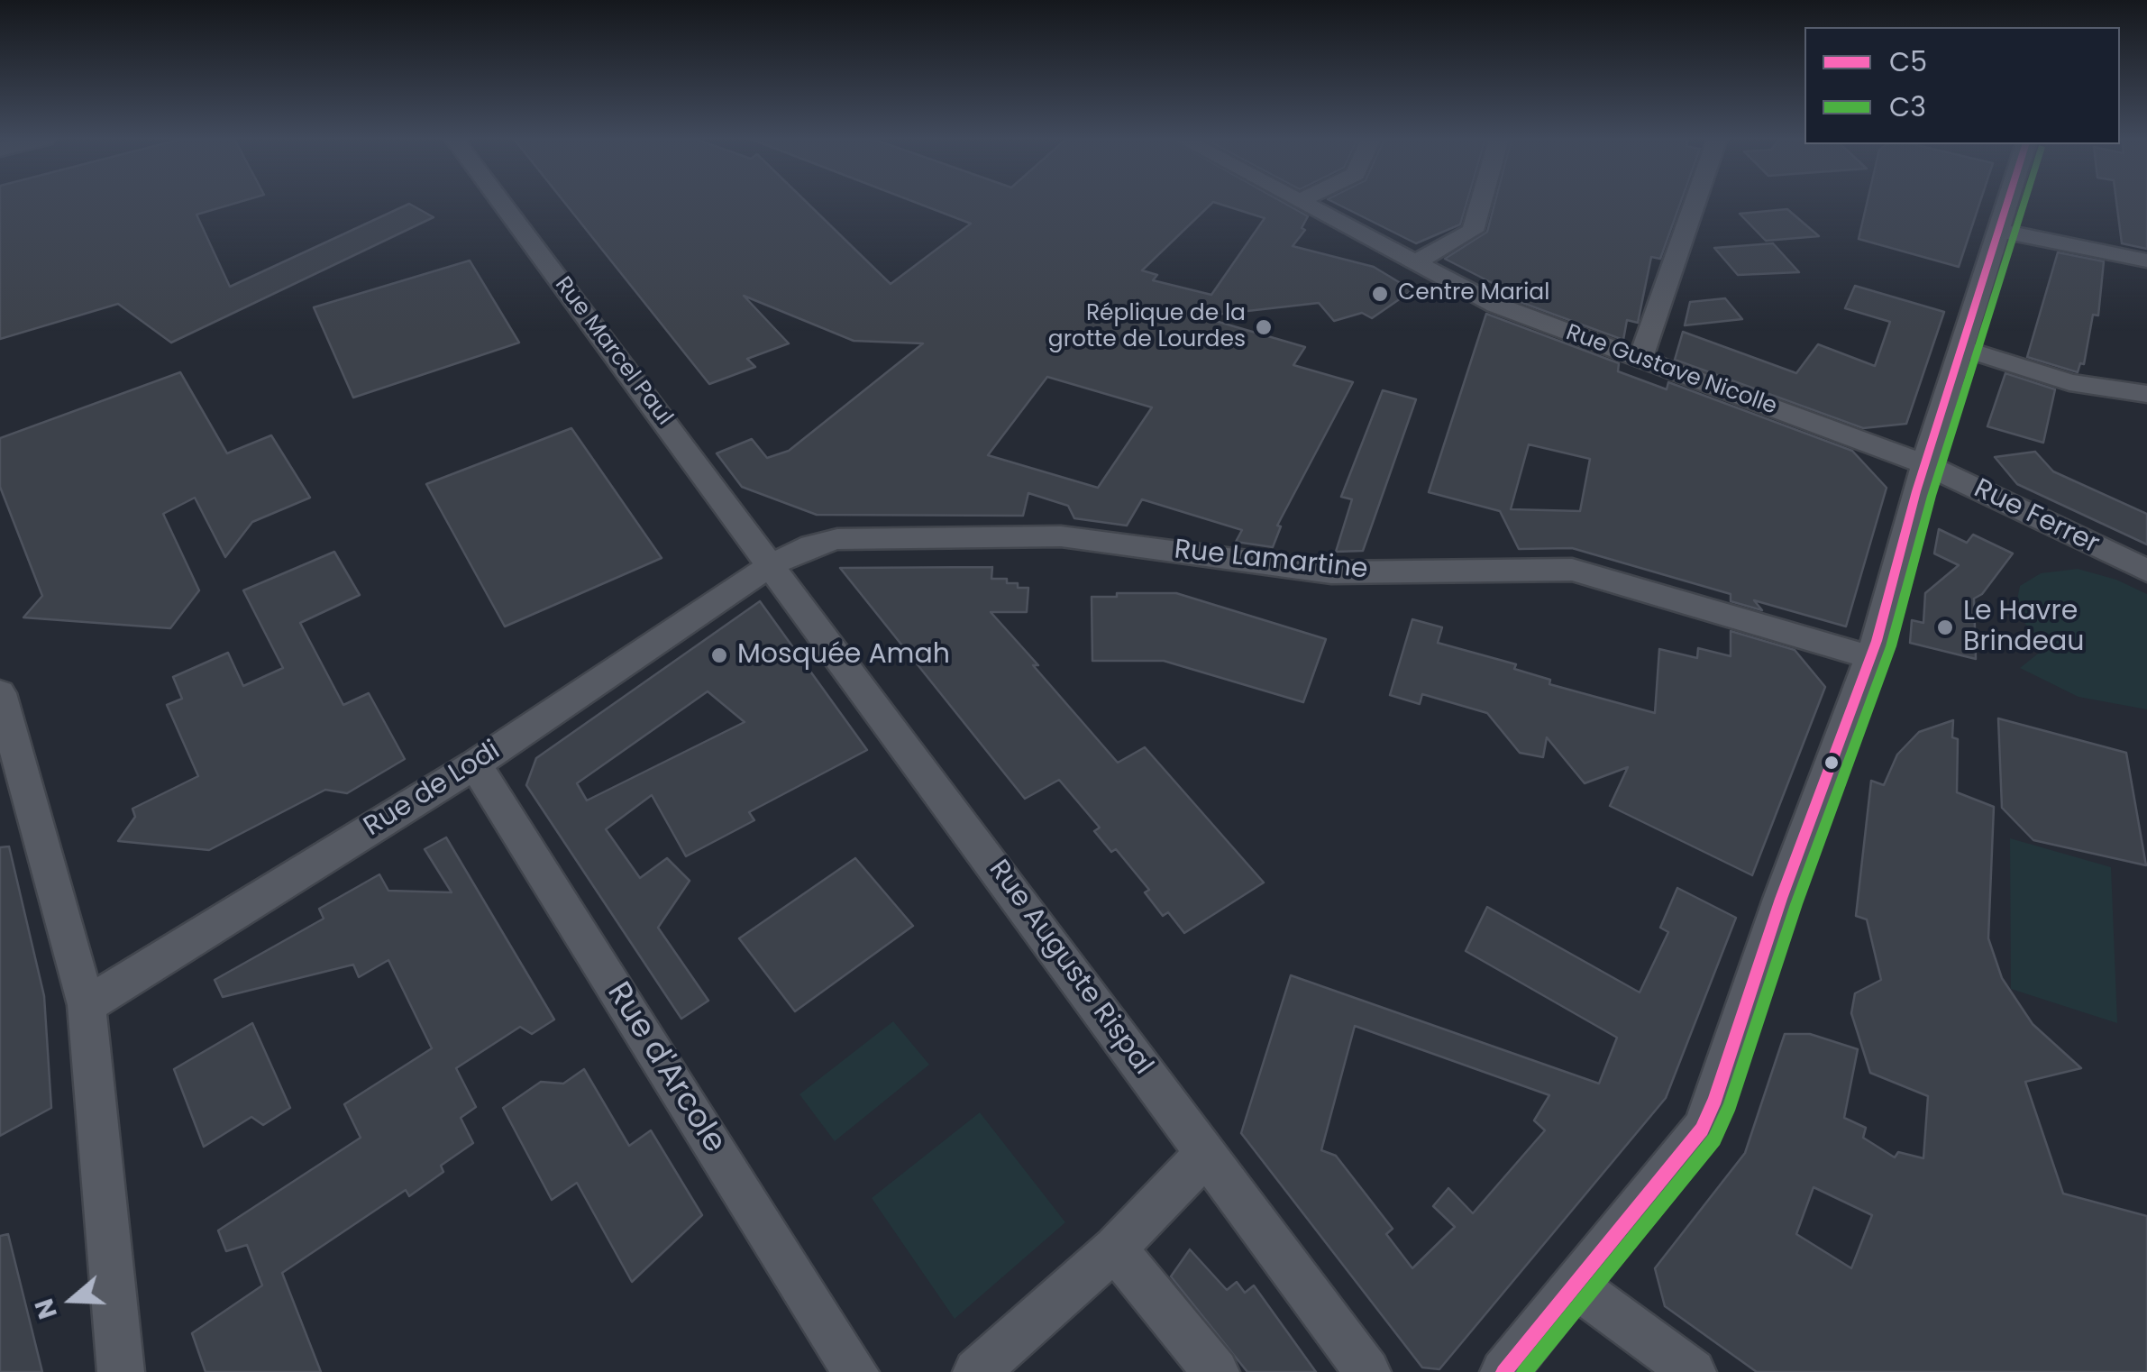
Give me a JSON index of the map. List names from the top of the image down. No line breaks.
{"streets":{"street":["Rue Marcel Paul","Rue Gustave Nicolle","Rue Ferrer","Rue Lamartine","Rue de Lodi","Rue Auguste Rispal","Rue d'Arcole"]},"crossings":[["Rue Marcel Paul","Rue Lamartine"],["Rue Marcel Paul","Rue de Lodi"],["Rue Marcel Paul","Rue Auguste Rispal"],["Rue Gustave Nicolle","Rue Ferrer"],["Rue Lamartine","Rue de Lodi"],["Rue Lamartine","Rue Auguste Rispal"],["Rue de Lodi","Rue Auguste Rispal"],["Rue de Lodi","Rue d'Arcole"]],"places":["Centre Marial","Réplique de la grotte de Lourdes","Le Havre Brindeau","Mosquée Amah"],"lines":["transit line C5","transit line C3"],"legend":["C5","C3"],"north":"left"}
